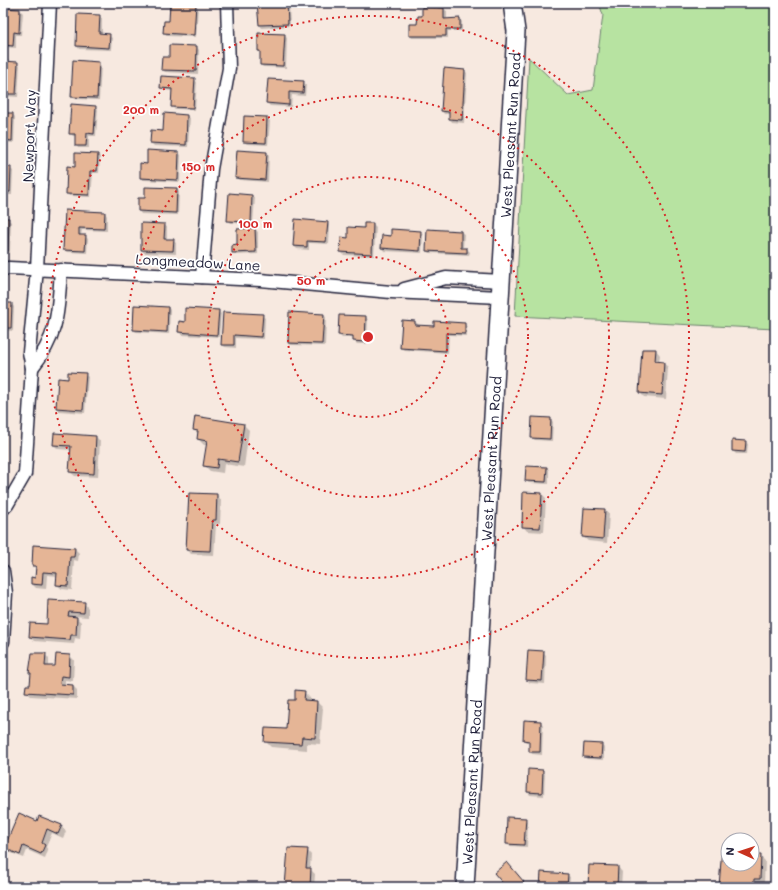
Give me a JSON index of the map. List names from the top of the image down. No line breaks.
{"streets":{"main road":["West Pleasant Run Road"],"street":["Newport Way","Longmeadow Lane"]},"crossings":[["Newport Way","Longmeadow Lane"],["West Pleasant Run Road","Longmeadow Lane"]],"north":"left","rings":["200 m","150 m","100 m","50 m"]}
